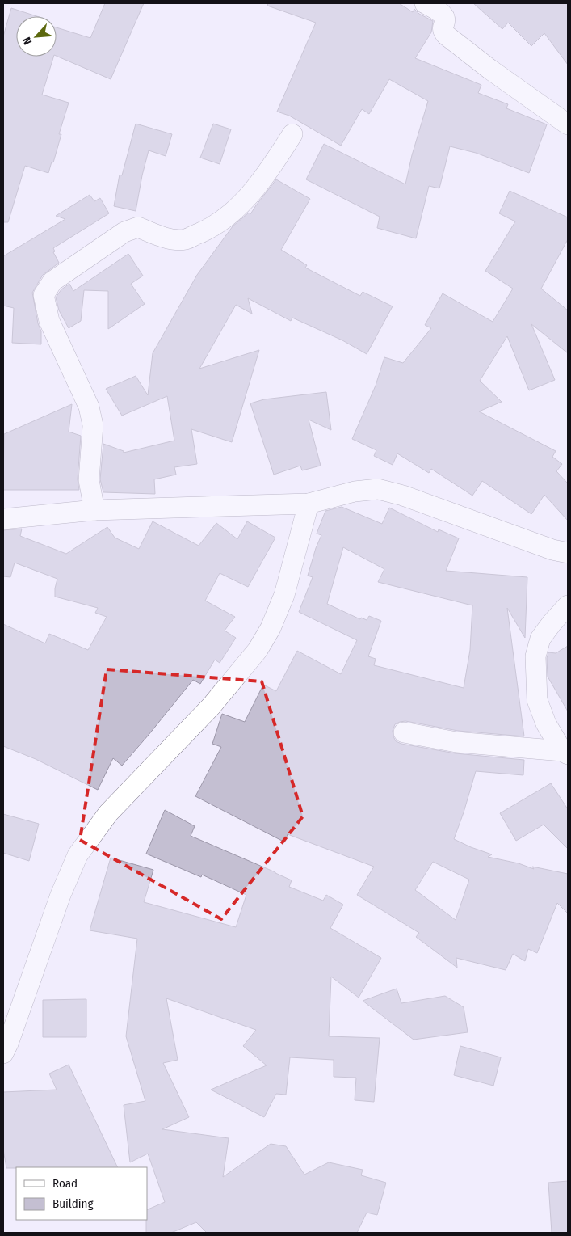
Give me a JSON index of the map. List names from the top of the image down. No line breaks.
{"legend":["Road","Building"],"north":"bottom left"}
